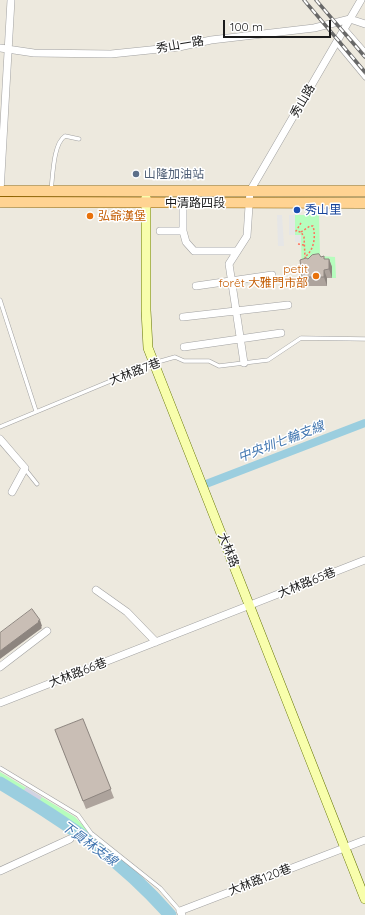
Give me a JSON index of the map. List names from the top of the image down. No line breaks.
{"streets":{"main road":["中清路四段"],"street":["秀山一路","秀山路","大林路","大林路65巷","大林路66巷","大林路120巷"],"lane":["大林路7巷"]},"crossings":[["秀山一路","秀山路"],["秀山路","中清路四段"],["中清路四段","大林路"],["大林路7巷","大林路"],["大林路","大林路65巷"],["大林路","大林路66巷"],["大林路","大林路120巷"],["大林路65巷","大林路66巷"]],"water":["中央圳七輪支線","下員林支線"],"places":["山隆加油站","秀山里","弘爺漢堡","petit forêt 大雅門市部"],"scale_bar":"100 m"}
